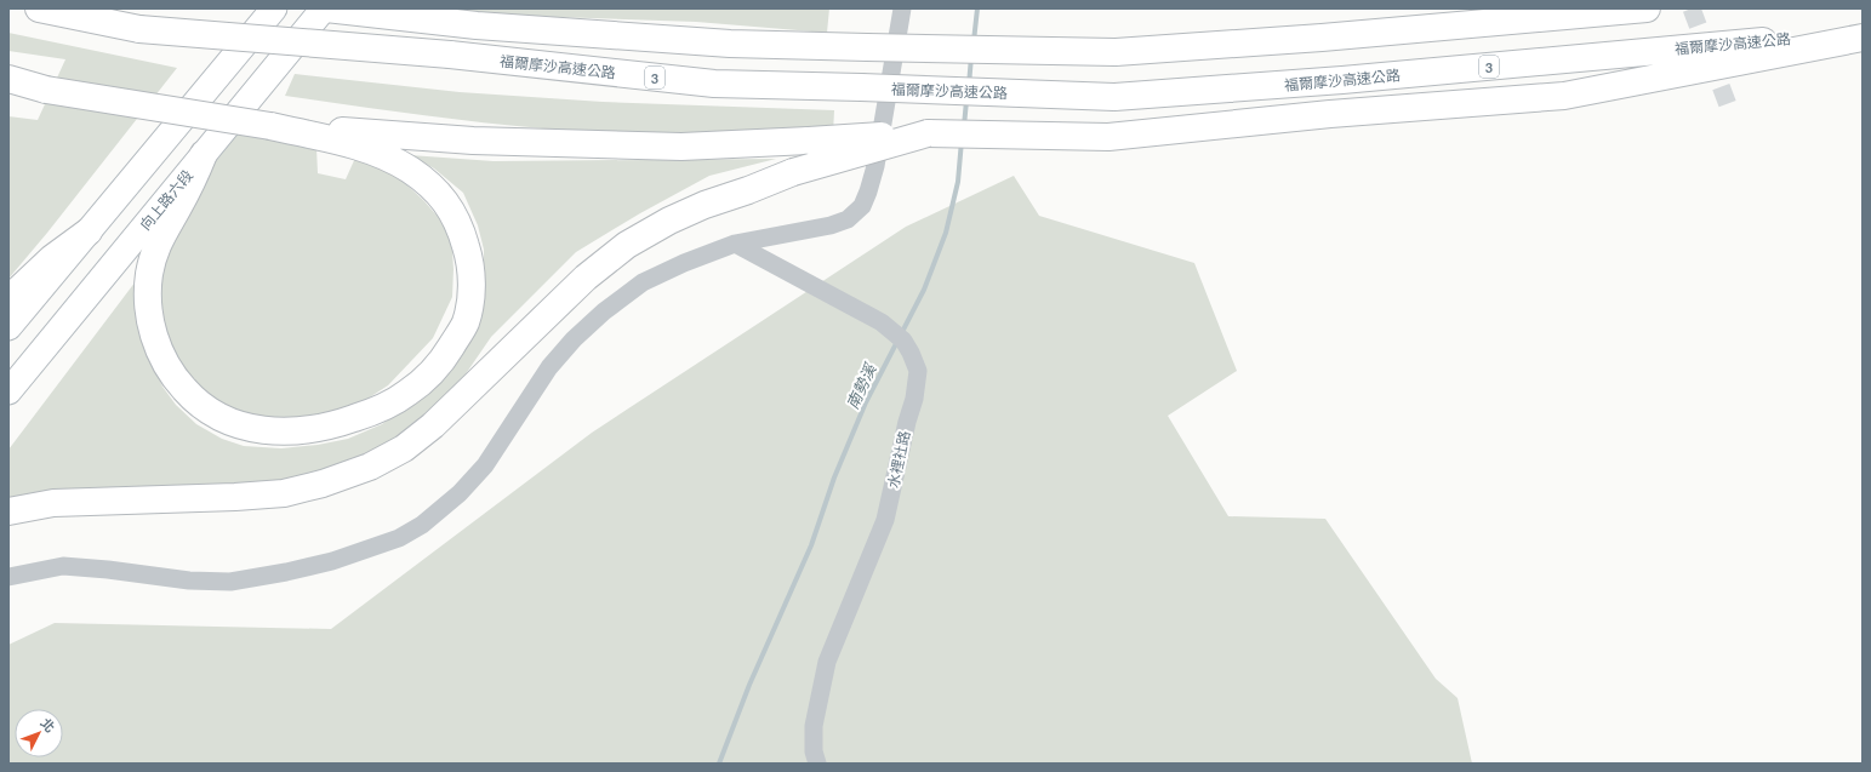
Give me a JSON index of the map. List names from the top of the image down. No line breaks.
{"streets":{"highway":["福爾摩沙高速公路","3"],"main road":["向上路六段"],"street":["水裡社路"]},"water":["南勢溪"],"north":"top right"}
